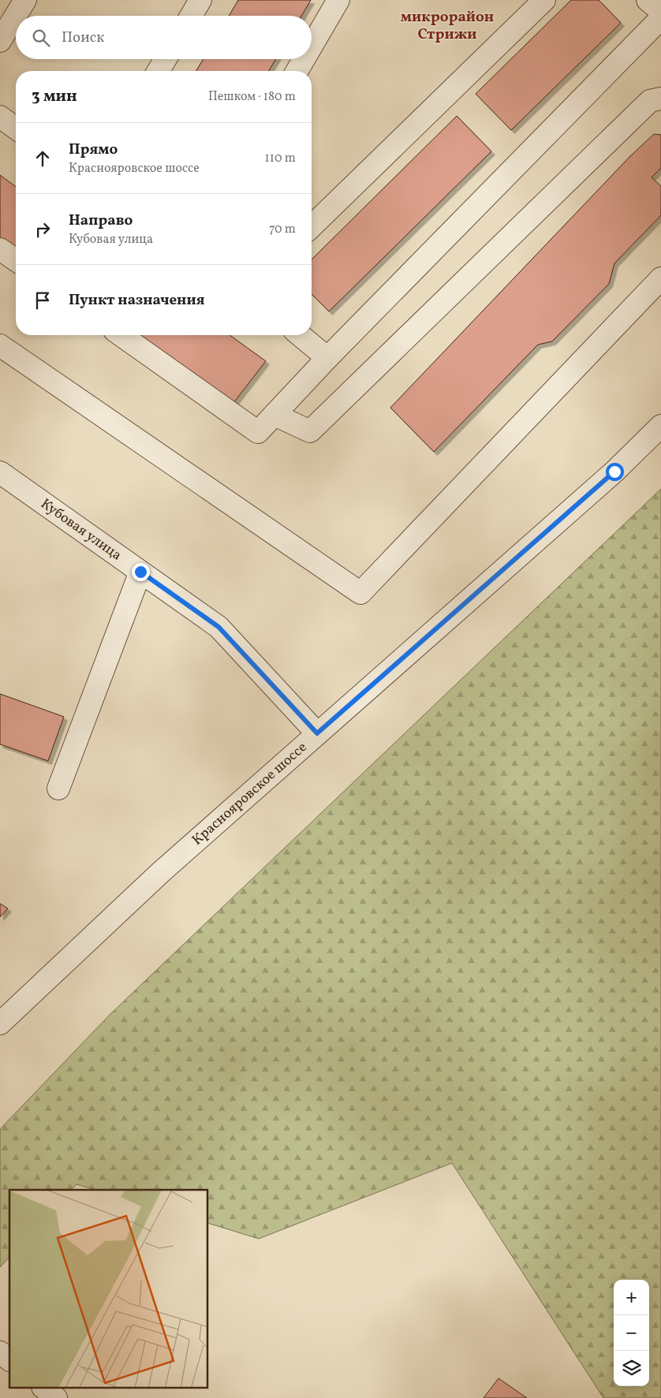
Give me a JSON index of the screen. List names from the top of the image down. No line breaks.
{"streets":{"street":["Кубовая улица","Краснояровское шоссе"]},"crossings":[["Кубовая улица","Краснояровское шоссе"]],"districts":["микрорайон Стрижи"],"page":{"search":"Поиск","heading":["3 мин","Пешком · 180 m"],"list":[["Прямо","Краснояровское шоссе","110 m"],["Направо","Кубовая улица","70 m"],"Пункт назначения"],"map_buttons":["+","−"]}}
